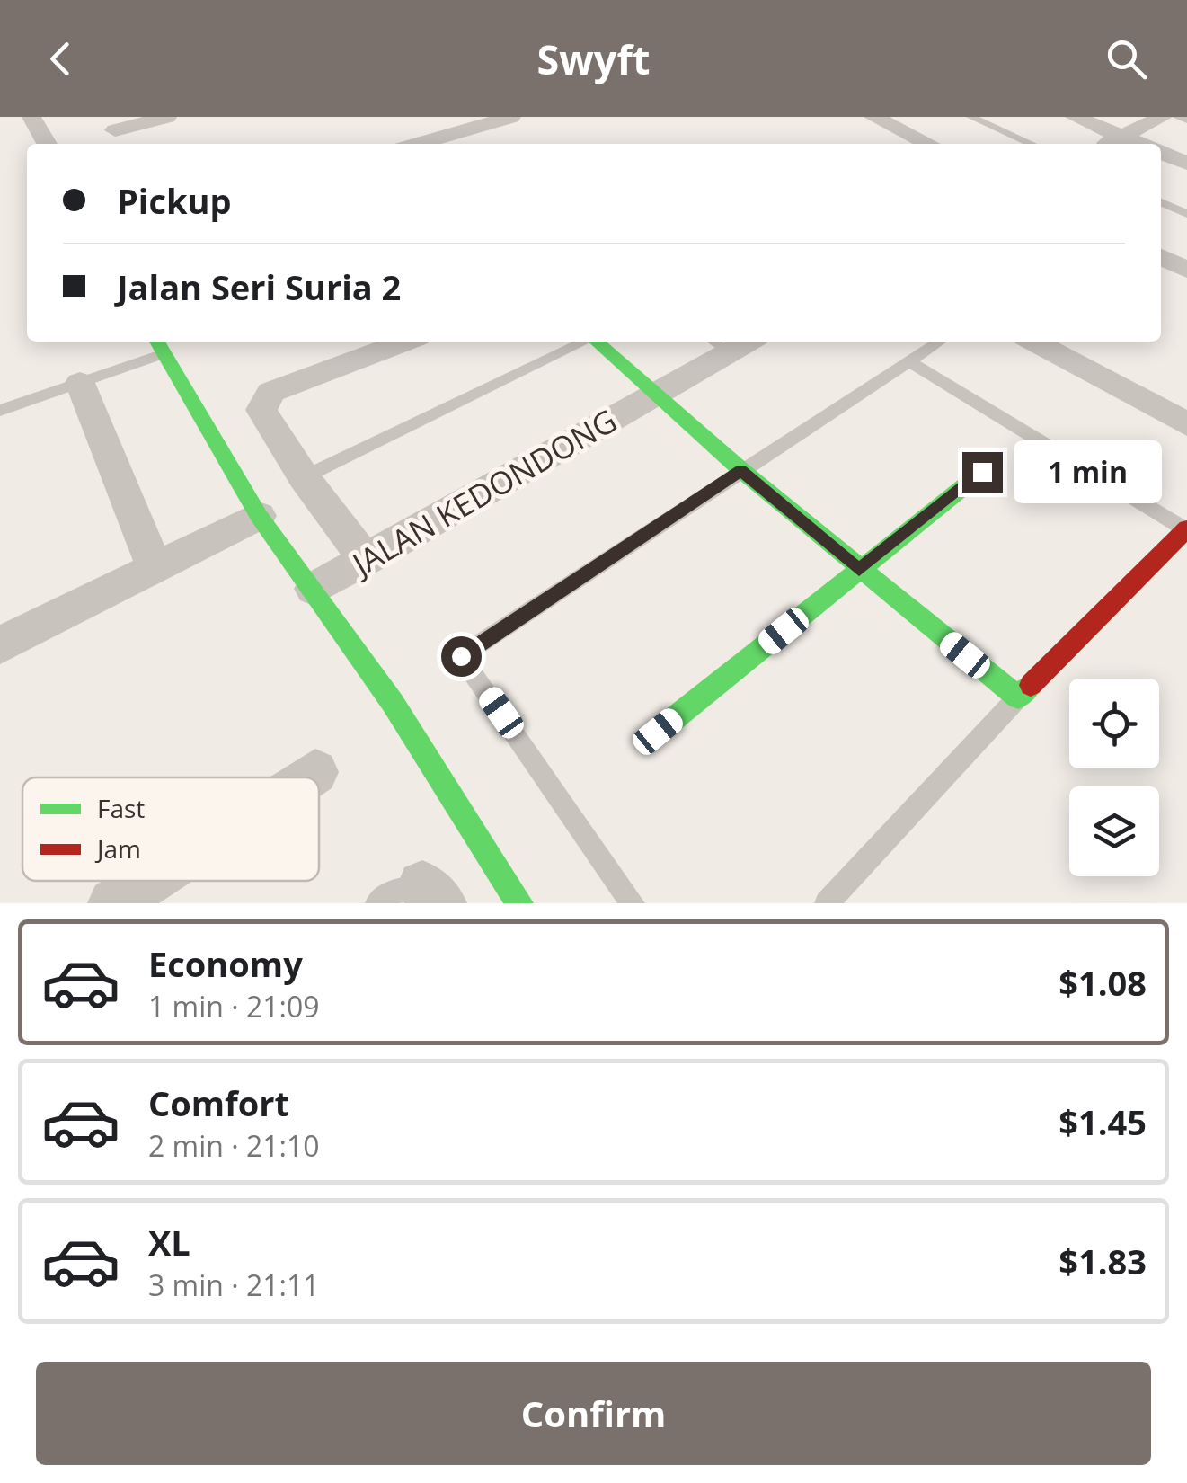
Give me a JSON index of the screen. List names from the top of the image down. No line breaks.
{"streets":{"street":["JALAN KEDONDONG"]},"legend":["Fast","Jam"],"page":{"header":"Swyft","banner":["Pickup","Jalan Seri Suria 2"],"bubble":"1 min","list":[{"name":"Economy","note":"1 min · 21:09","value":"$1.08"},{"name":"Comfort","note":"2 min · 21:10","value":"$1.45"},{"name":"XL","note":"3 min · 21:11","value":"$1.83"}],"buttons":"Confirm"}}
